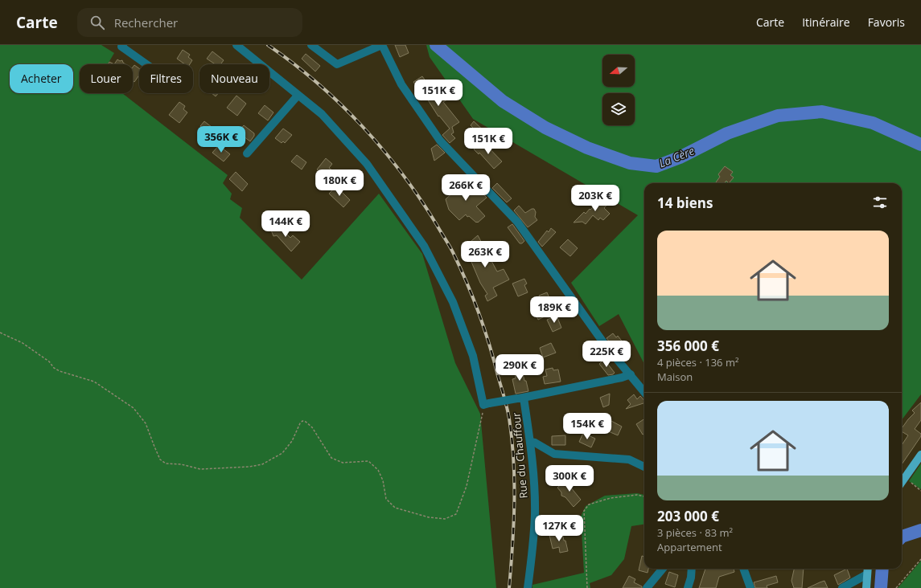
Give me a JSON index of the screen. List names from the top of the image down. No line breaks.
{"streets":{"street":["Rue du Chauffour"]},"water":["La Cère"],"north":"left","page":{"header":"Carte","search":"Rechercher","nav":["Carte","Itinéraire","Favoris"],"chip":["Acheter","Louer","Filtres","Nouveau"],"price":["151K €","356K €","151K €","180K €","266K €","203K €","144K €","263K €","189K €","225K €","290K €","154K €","300K €","127K €"],"heading":"14 biens","list":[{"name":"356 000 €","note":"4 pièces · 136 m² · Maison"},{"name":"203 000 €","note":"3 pièces · 83 m² · Appartement"}]}}
